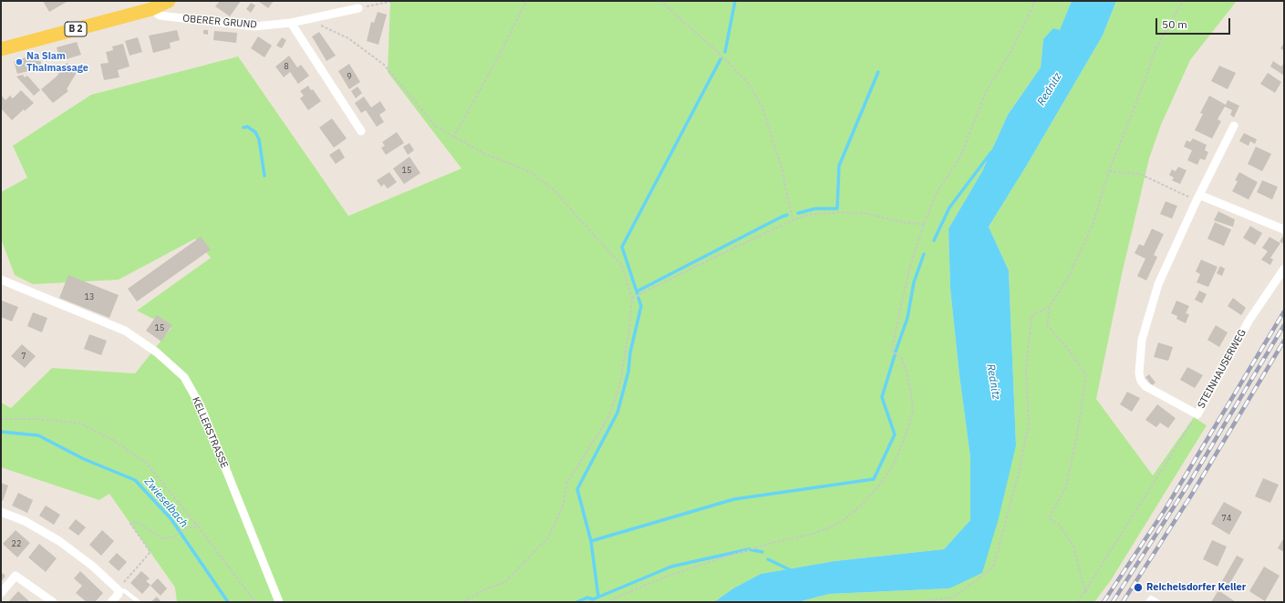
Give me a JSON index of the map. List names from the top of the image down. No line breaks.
{"streets":{"main road":["B 2"],"street":["OBERER GRUND","STEINHAUSERWEG","KELLERSTRASSE"]},"crossings":[["OBERER GRUND","B 2"]],"water":["Rednitz","Zwieselbach"],"places":["Na Siam Thaimassage","Reichelsdorfer Keller"],"house_numbers":["8","9","15","13","15","7","74","22"],"scale_bar":"50 m"}
